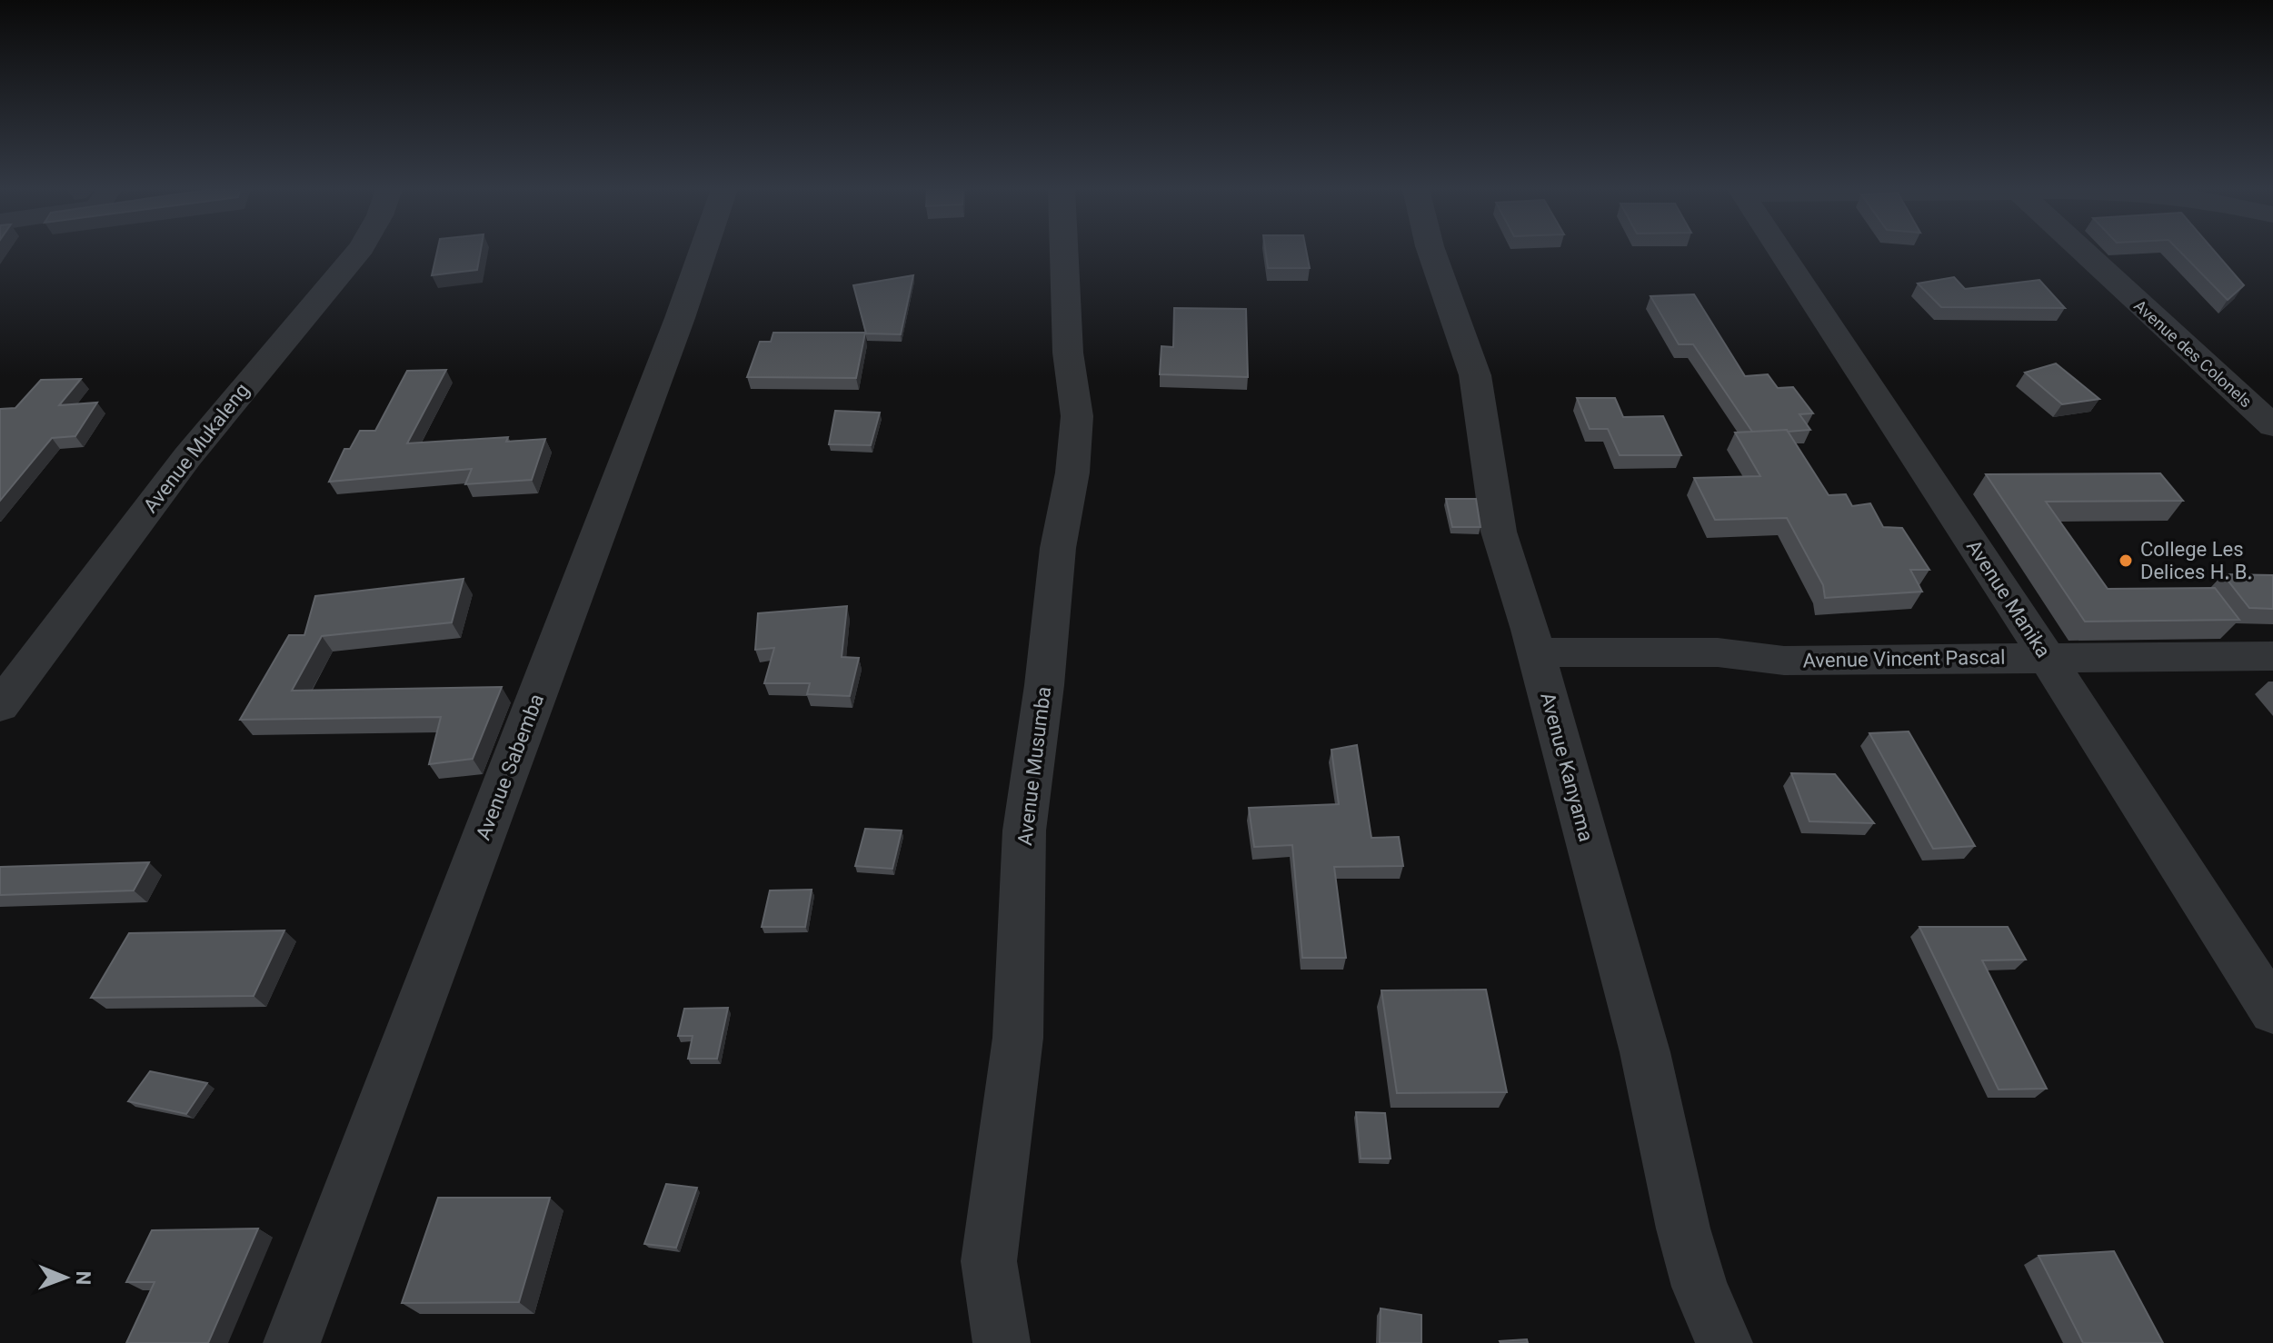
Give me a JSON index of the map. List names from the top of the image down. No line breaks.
{"streets":{"street":["Avenue des Colonels","Avenue Mukaleng","Avenue Manika","Avenue Vincent Pascal","Avenue Musumba","Avenue Sabemba","Avenue Kanyama"]},"crossings":[["Avenue Manika","Avenue Vincent Pascal"],["Avenue Vincent Pascal","Avenue Kanyama"]],"places":["College Les Delices H. B."],"north":"right"}
